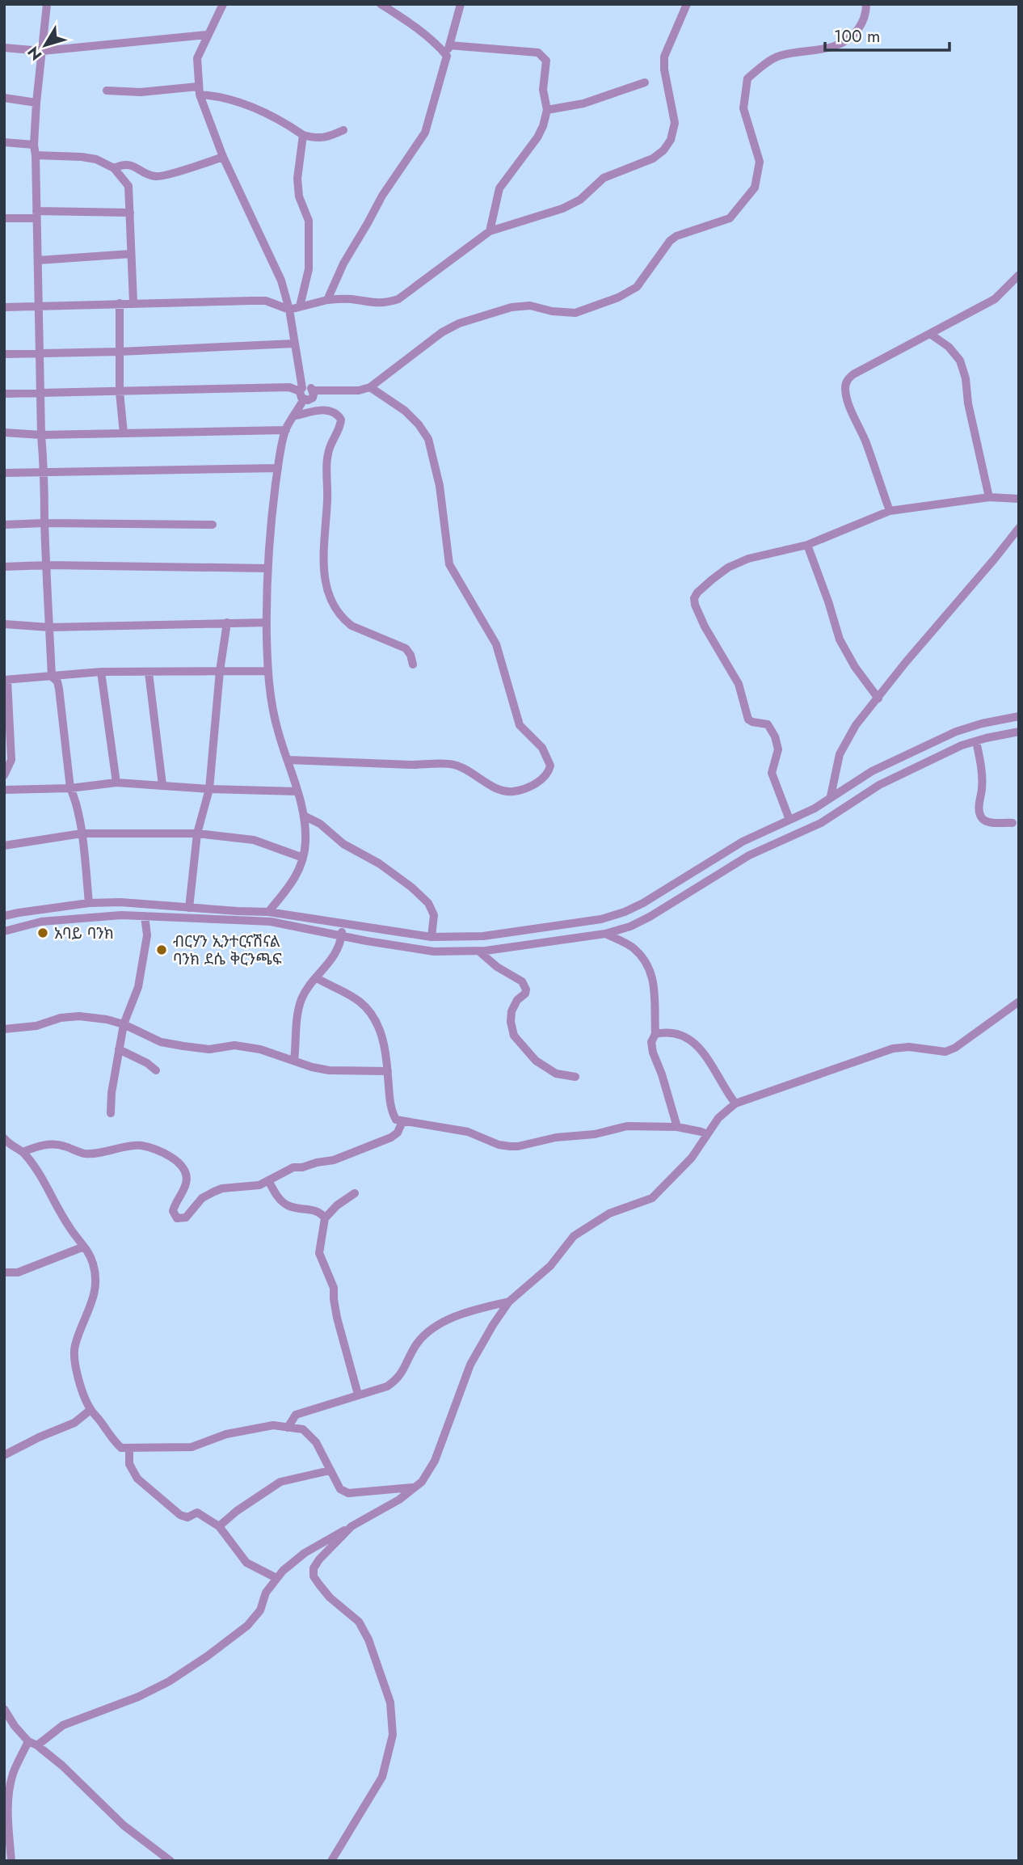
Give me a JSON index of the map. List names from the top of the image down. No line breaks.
{"places":["አባይ ባንክ","ብርሃን ኢንተርናሽናል ባንክ ደሴ ቅርንጫፍ"],"scale_bar":"100 m","north":"bottom left"}
